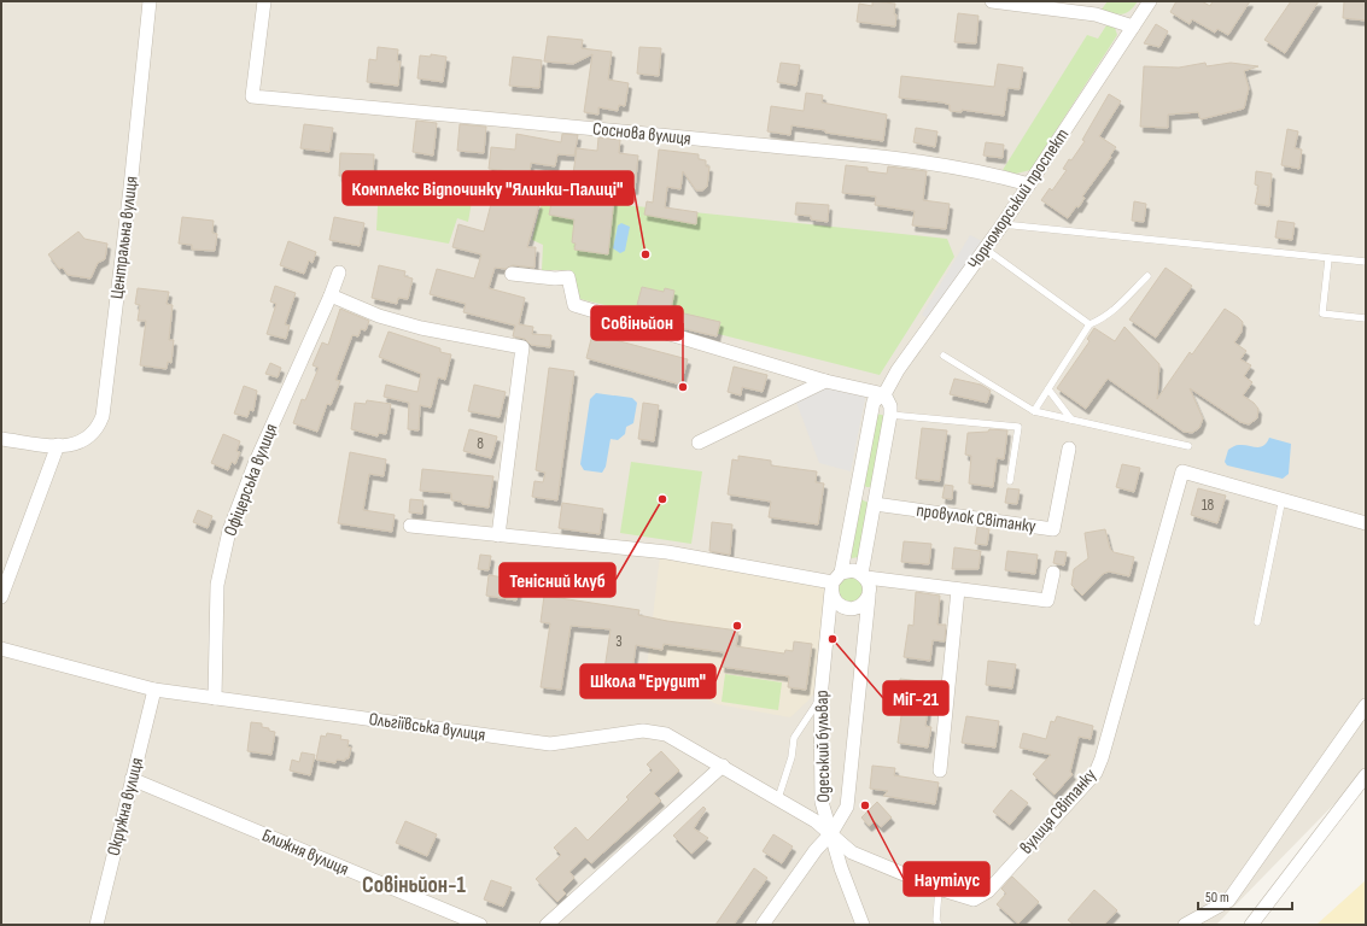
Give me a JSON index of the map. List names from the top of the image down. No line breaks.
{"streets":{"street":["Соснова вулиця","Чорноморський проспект","Центральна вулиця","Офіцерська вулиця","провулок Світанку","Ольгіївська вулиця","Одеський бульвар","Окружна вулиця","вулиця Світанку","Ближня вулиця"]},"crossings":[["Соснова вулиця","Чорноморський проспект"],["Чорноморський проспект","Одеський бульвар"],["Офіцерська вулиця","Ольгіївська вулиця"],["провулок Світанку","Одеський бульвар"],["Ольгіївська вулиця","Одеський бульвар"],["Ольгіївська вулиця","Окружна вулиця"],["Ольгіївська вулиця","вулиця Світанку"],["Одеський бульвар","вулиця Світанку"],["Окружна вулиця","Ближня вулиця"]],"districts":["Совіньйон-1"],"places":["Комплекс Відпочинку \"Ялинки-Палиці\"","Совіньйон","Тенісний клуб","Школа \"Ерудит\"","МіГ-21","Наутілус"],"house_numbers":["8","18","3"],"scale_bar":"50 m"}
